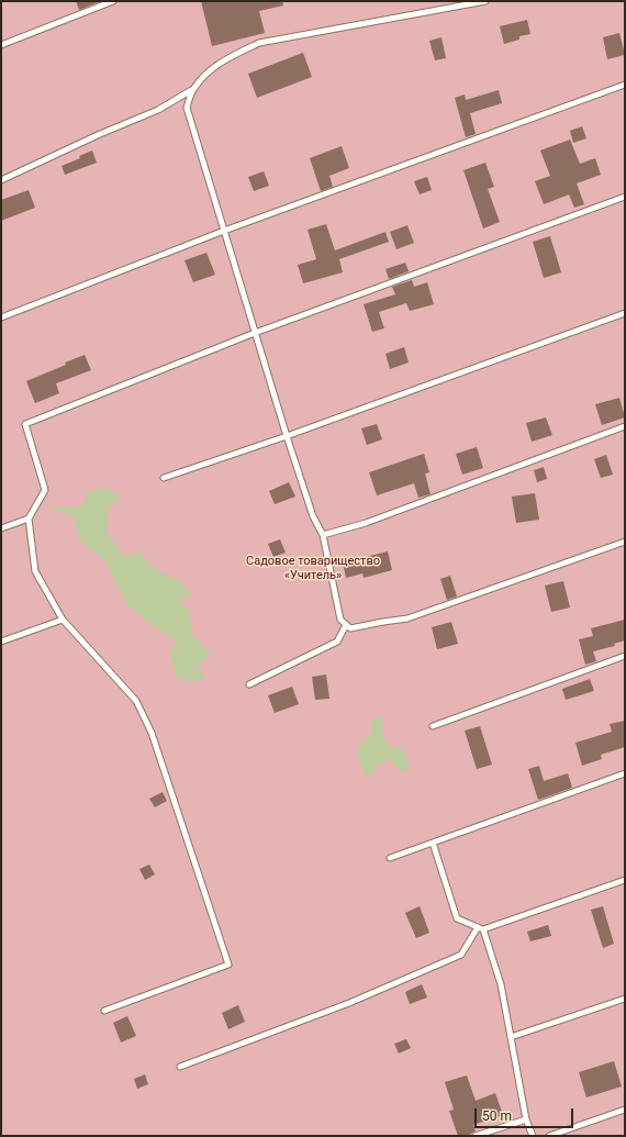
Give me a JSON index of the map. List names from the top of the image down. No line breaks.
{"parks":["Садовое товарищество «Учитель»"],"scale_bar":"50 m"}
